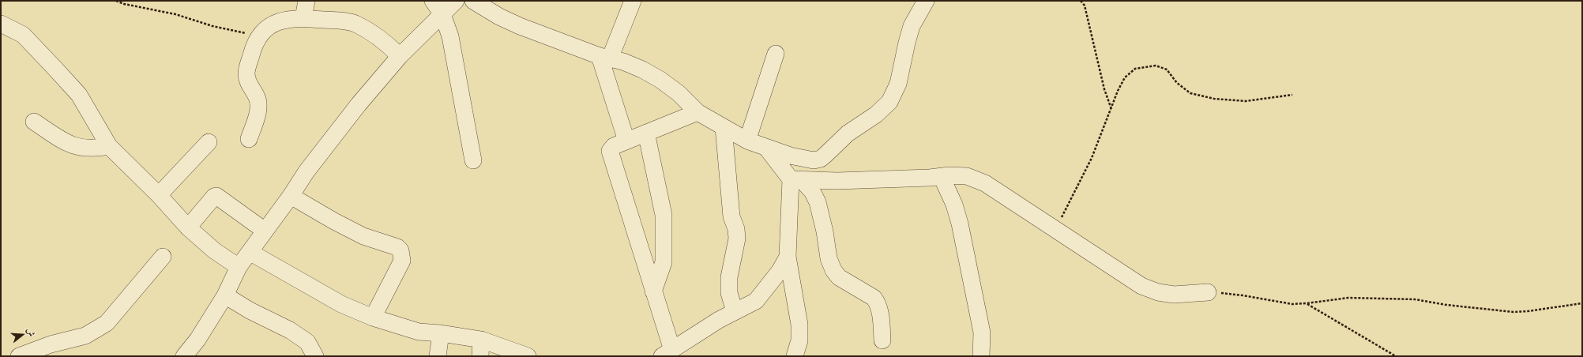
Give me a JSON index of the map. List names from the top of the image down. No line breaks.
{"north":"right"}
